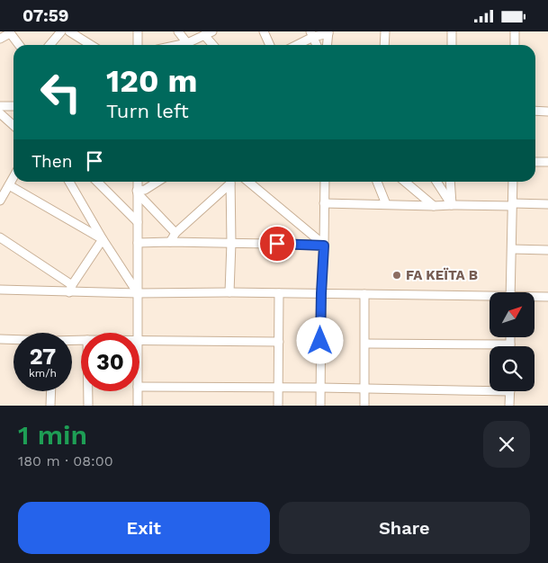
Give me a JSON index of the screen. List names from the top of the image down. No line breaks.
{"places":["FA KEÏTA B"],"north":"top right","page":{"status":"07:59","turn":["120 m","Turn left"],"then":"Then","speed":"27 km/h","limit":"30","heading":["1 min","180 m · 08:00"],"buttons":["Exit","Share"]}}
